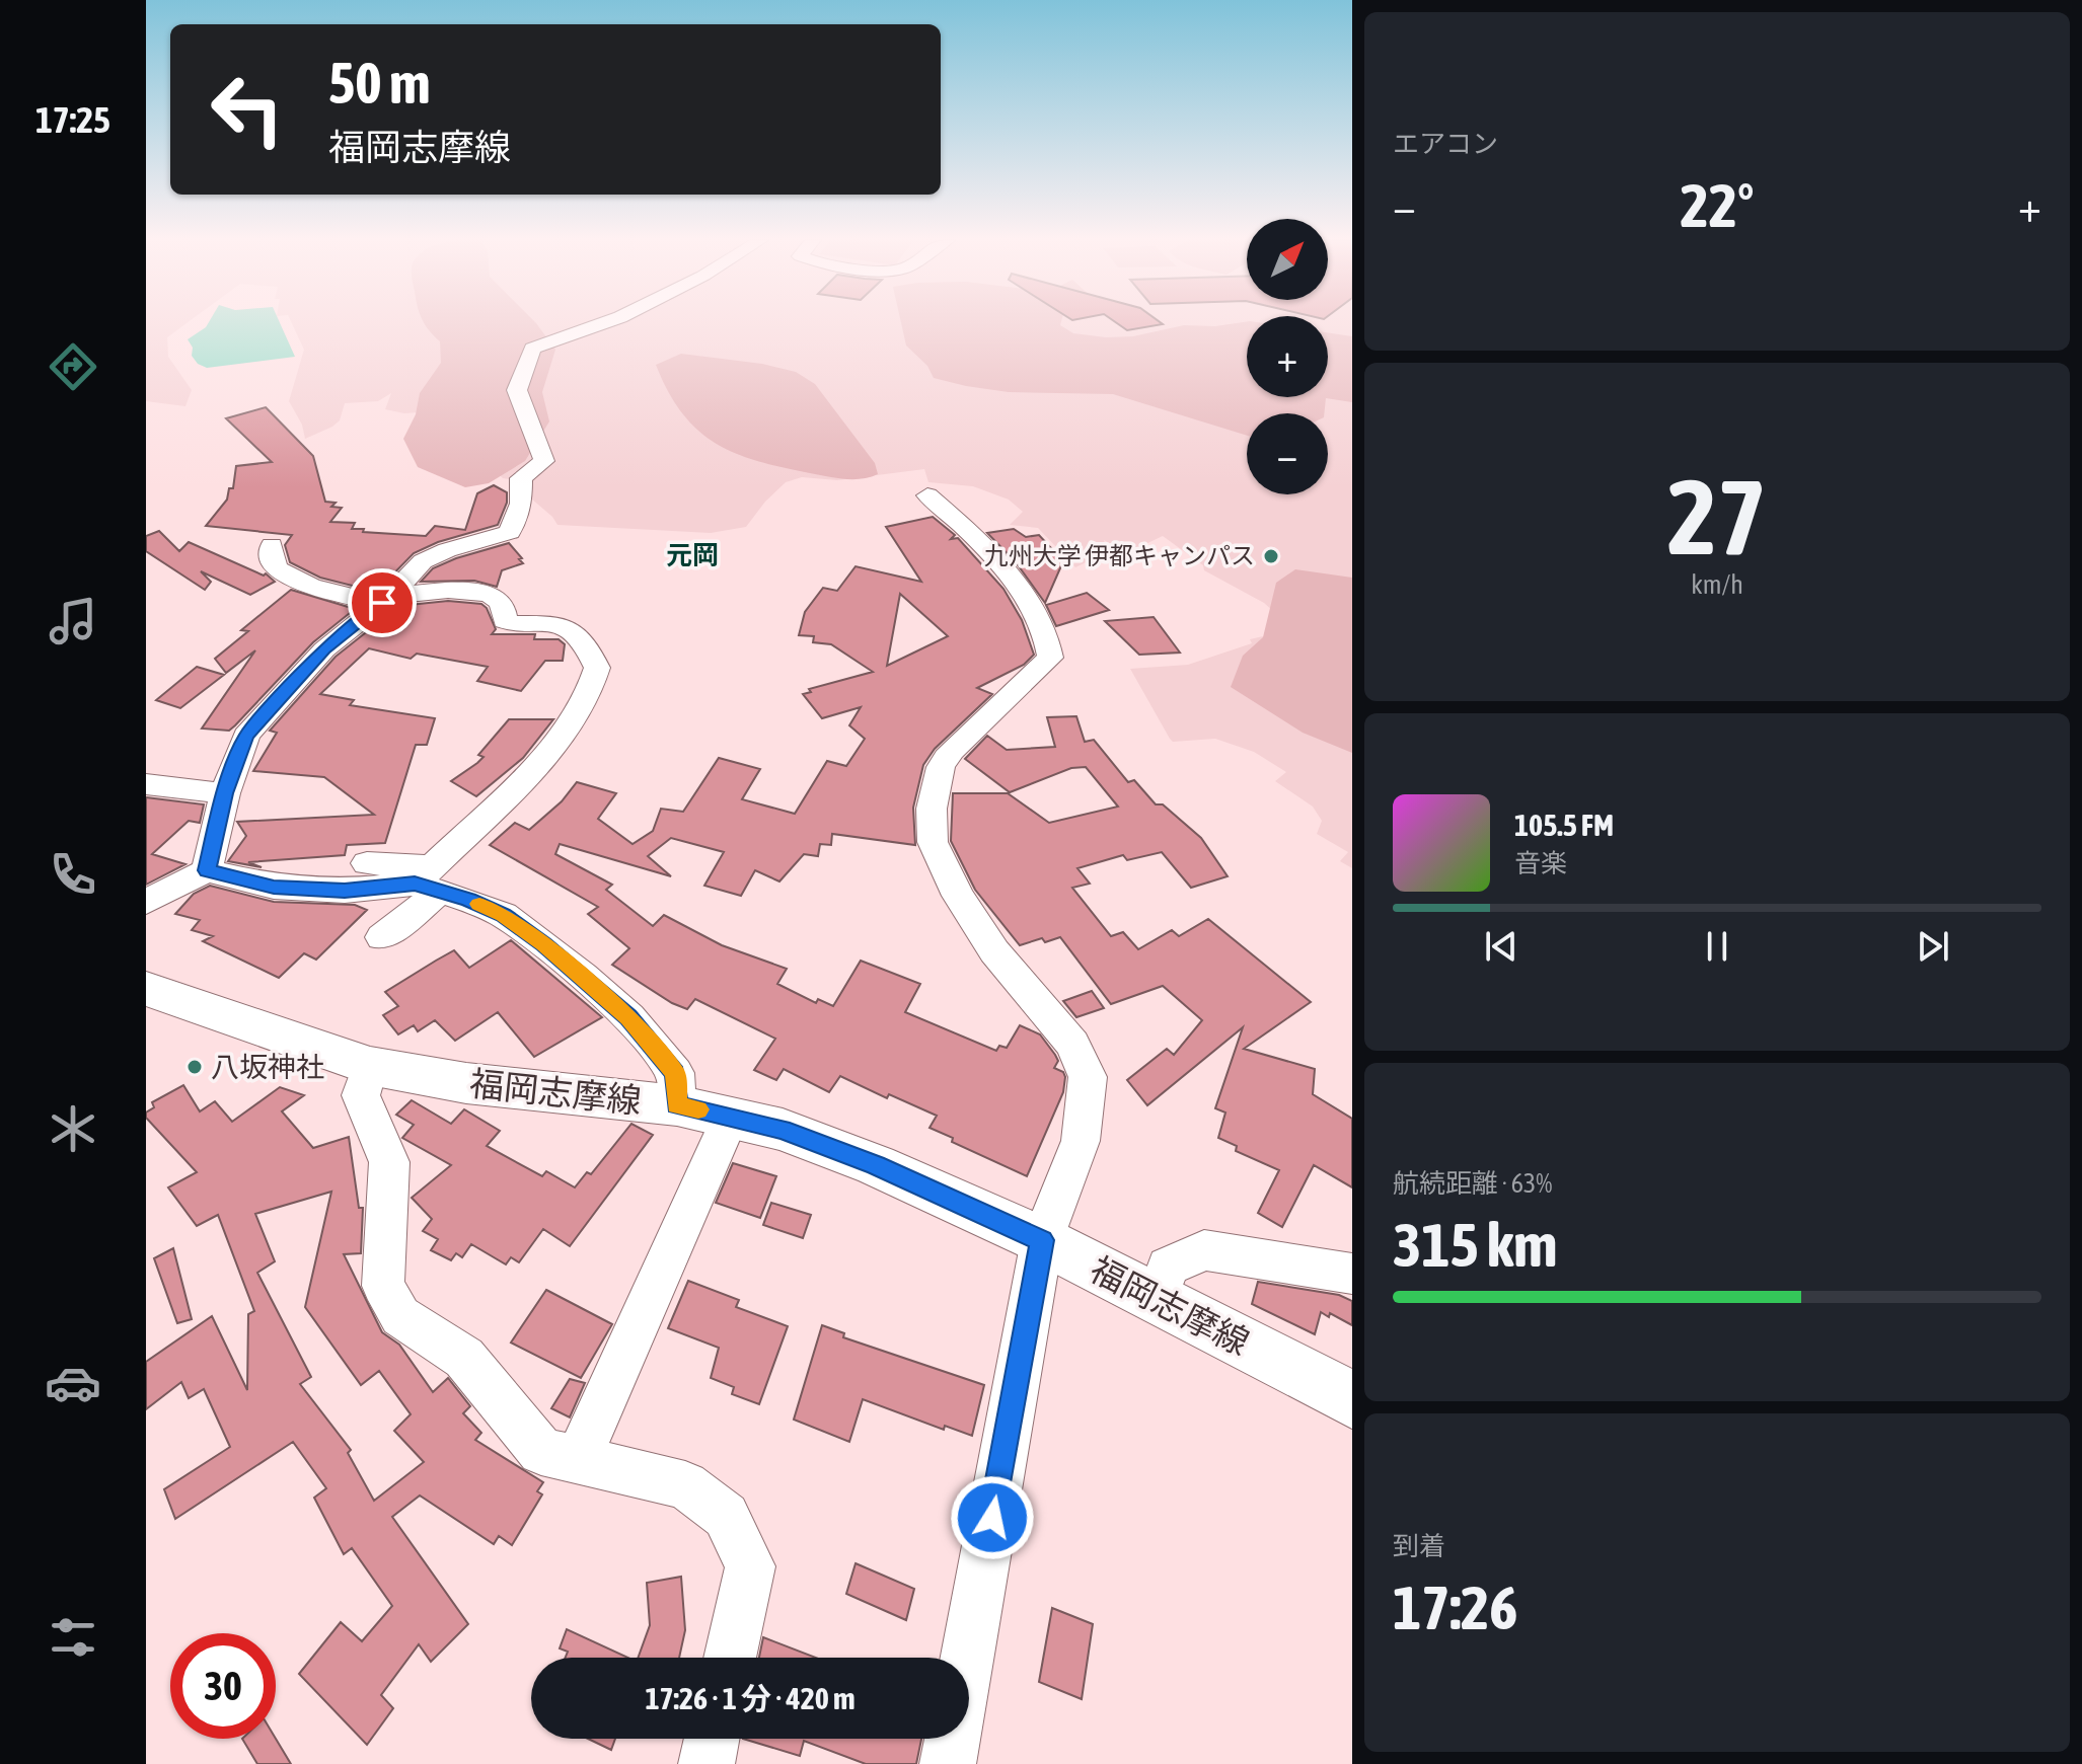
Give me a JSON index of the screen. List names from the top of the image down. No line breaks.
{"streets":{"main road":["福岡志摩線"]},"districts":["元岡"],"places":["九州大学 伊都キャンパス","八坂神社"],"north":"top right","page":{"tabs":"17:25","tile":["エアコン",["27","km/h"],["航続距離 · 63%","315 km"],["到着","17:26"]],"turn":["50 m","福岡志摩線"],"heat":["−","22°","+"],"map_buttons":["+","−"],"song":["105.5 FM","音楽"],"limit":"30","trip":"17:26 · 1 分 · 420 m"}}
